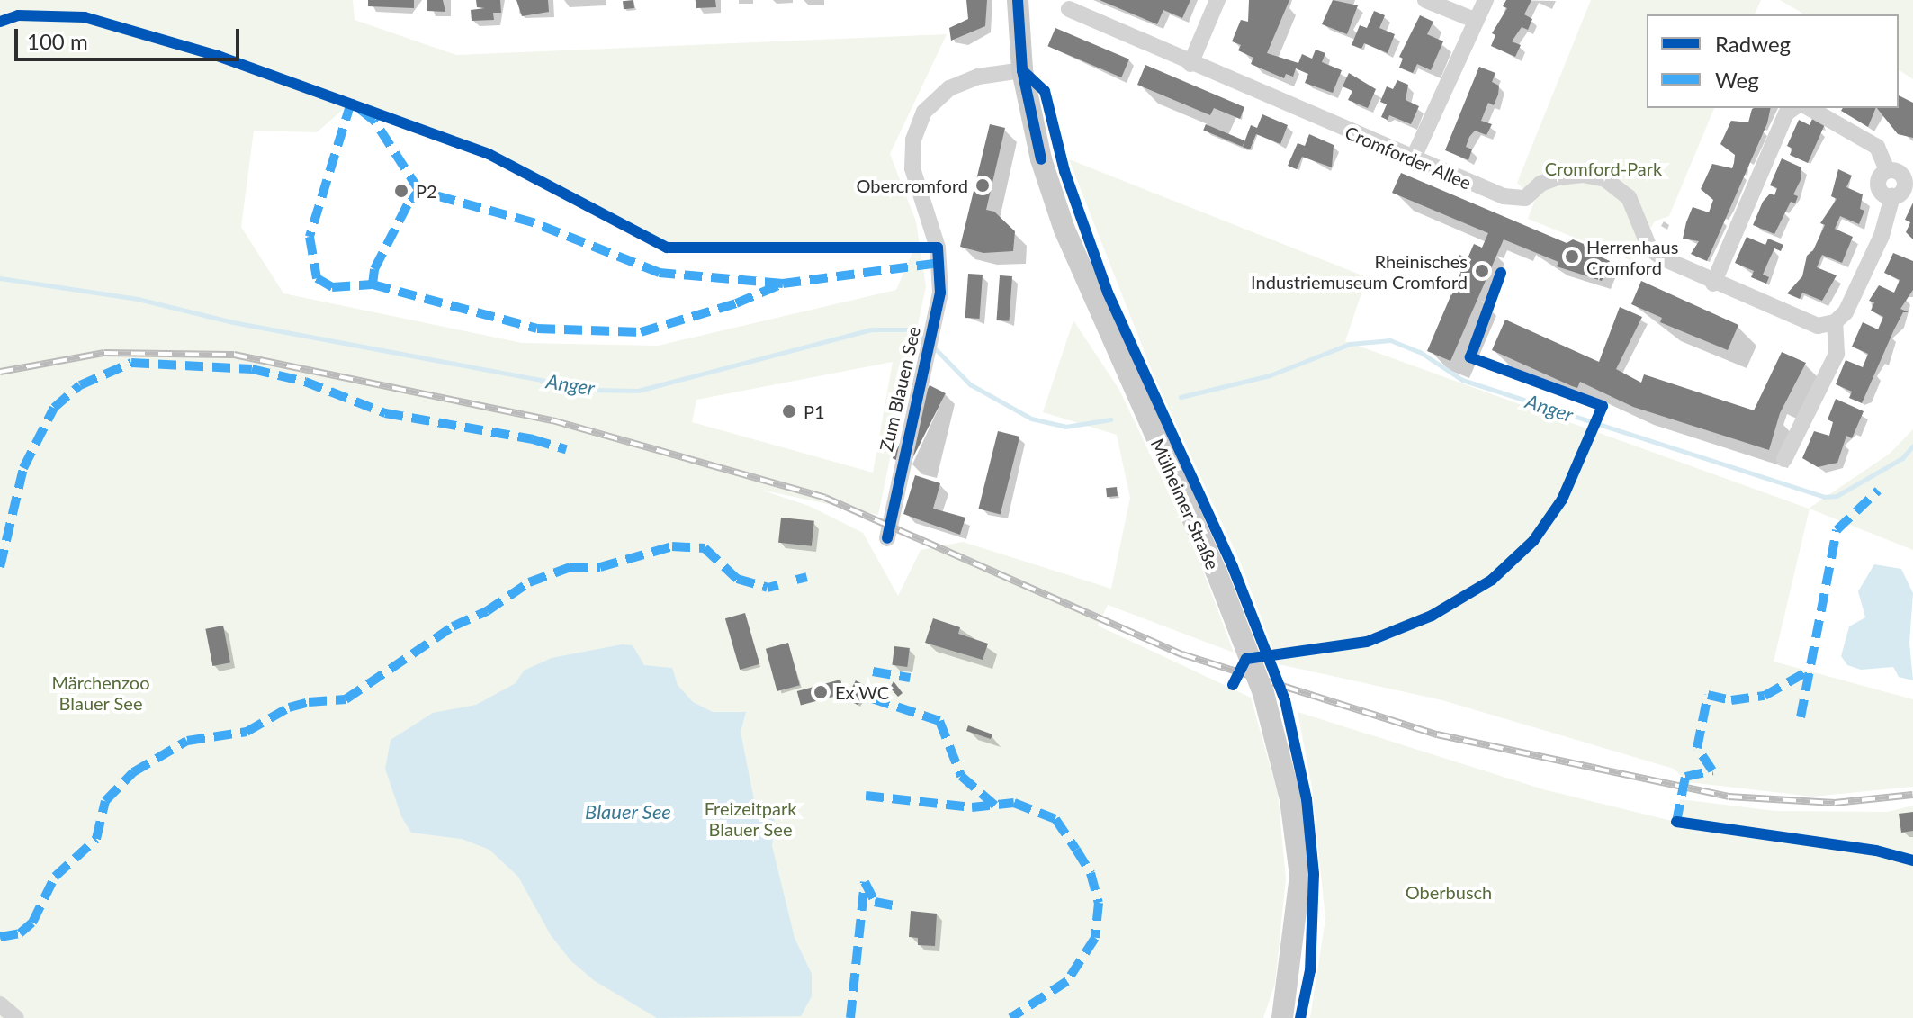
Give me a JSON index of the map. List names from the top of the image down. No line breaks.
{"streets":{"main road":["Mülheimer Straße"],"street":["Cromforder Allee","Zum Blauen See"]},"crossings":[["Zum Blauen See","Mülheimer Straße"]],"water":["Anger","Blauer See"],"parks":["Cromford-Park","Märchenzoo Blauer See","Freizeitpark Blauer See","Oberbusch"],"places":["Obercromford","P2","Herrenhaus Cromford","Rheinisches Industriemuseum Cromford","P1","Ex WC"],"legend":["Radweg","Weg"],"scale_bar":"100 m"}
